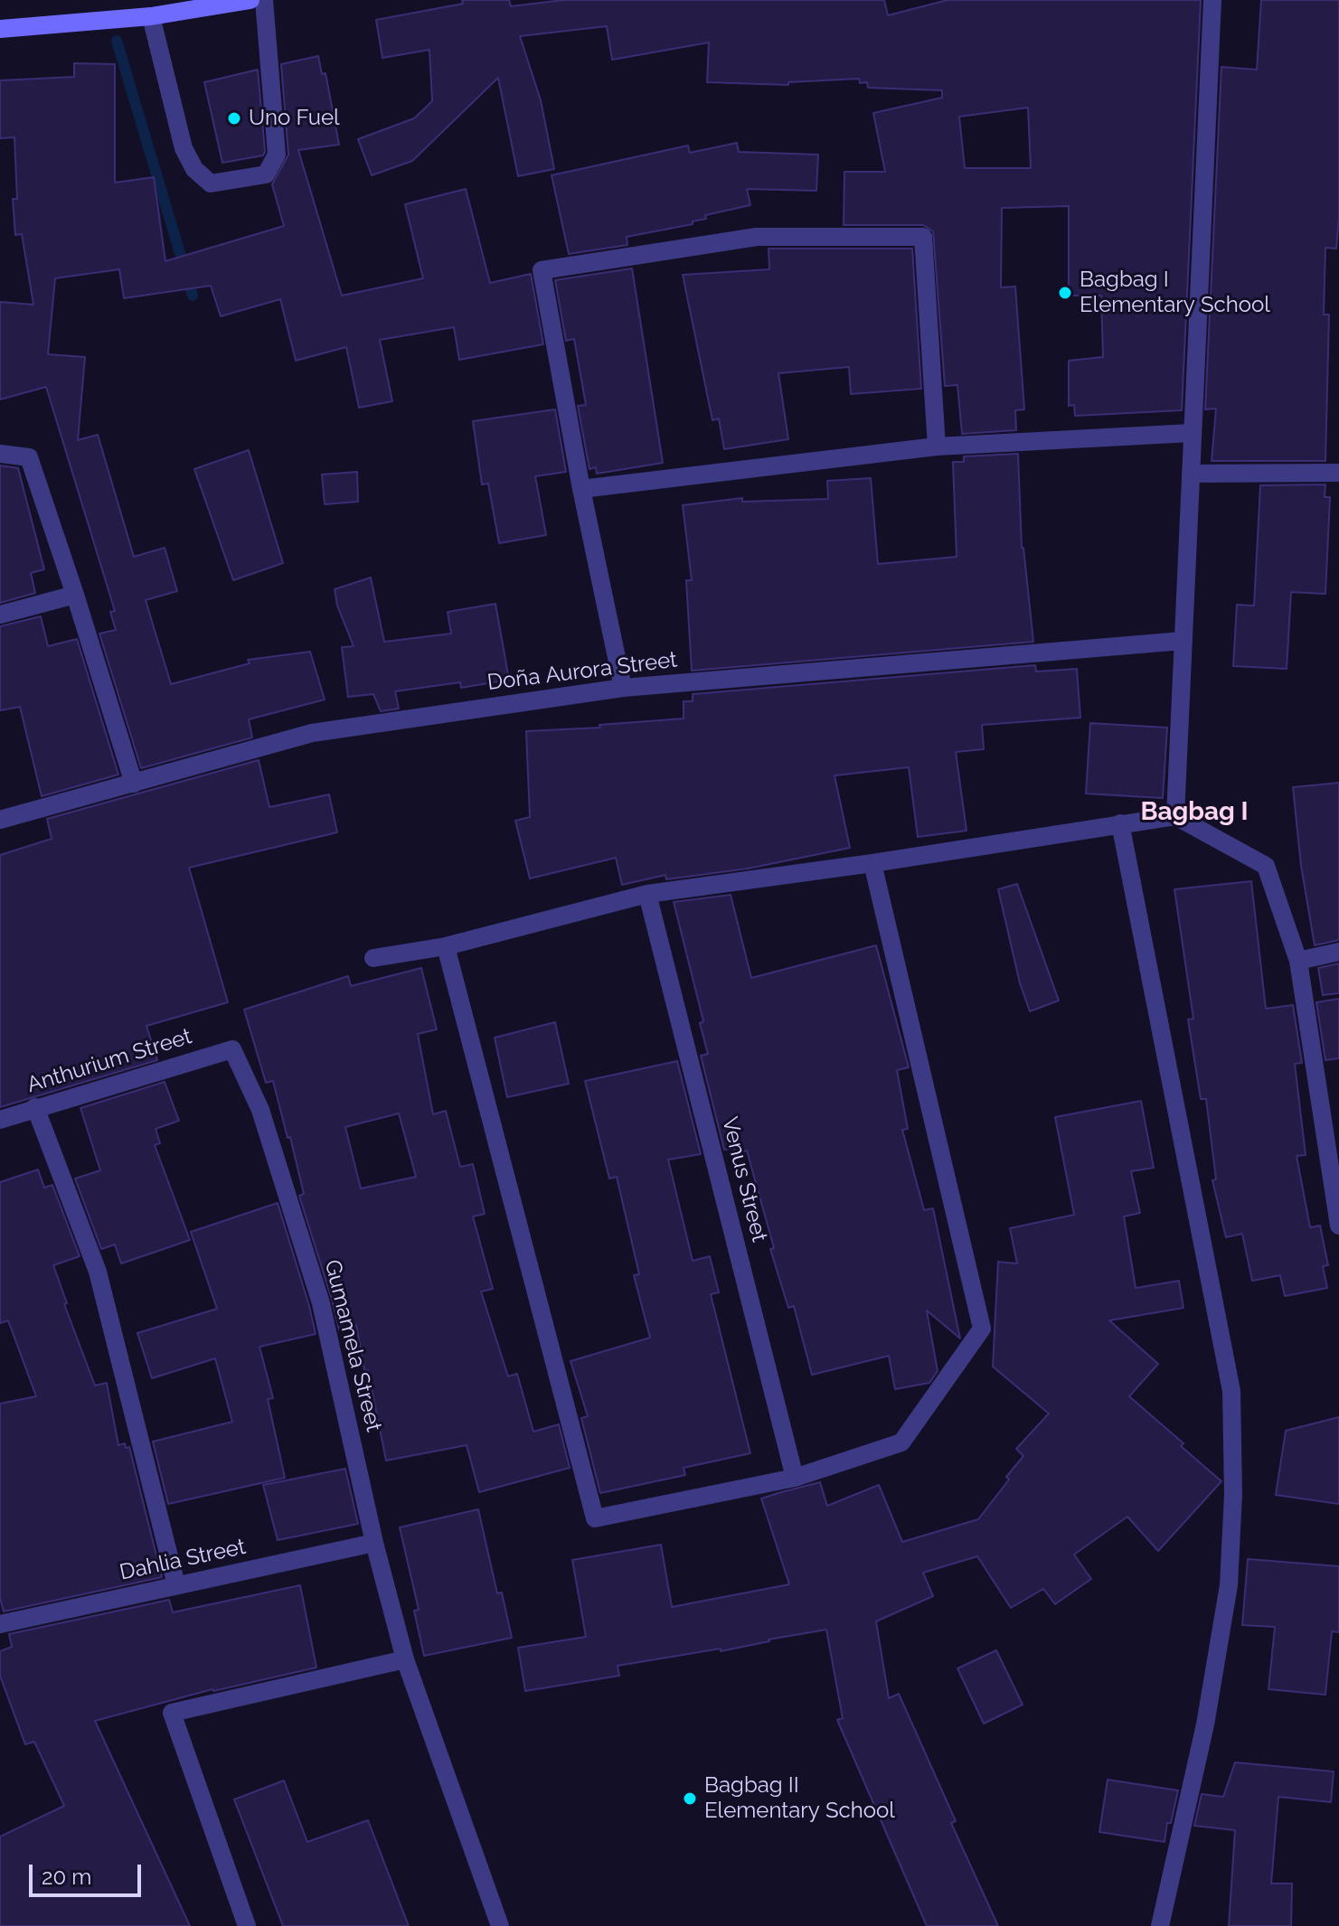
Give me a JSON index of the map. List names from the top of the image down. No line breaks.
{"streets":{"street":["Doña Aurora Street","Anthurium Street","Venus Street","Gumamela Street","Dahlia Street"]},"crossings":[["Anthurium Street","Gumamela Street"],["Gumamela Street","Dahlia Street"]],"districts":["Bagbag I"],"places":["Uno Fuel","Bagbag I Elementary School","Bagbag II Elementary School"],"scale_bar":"20 m"}
